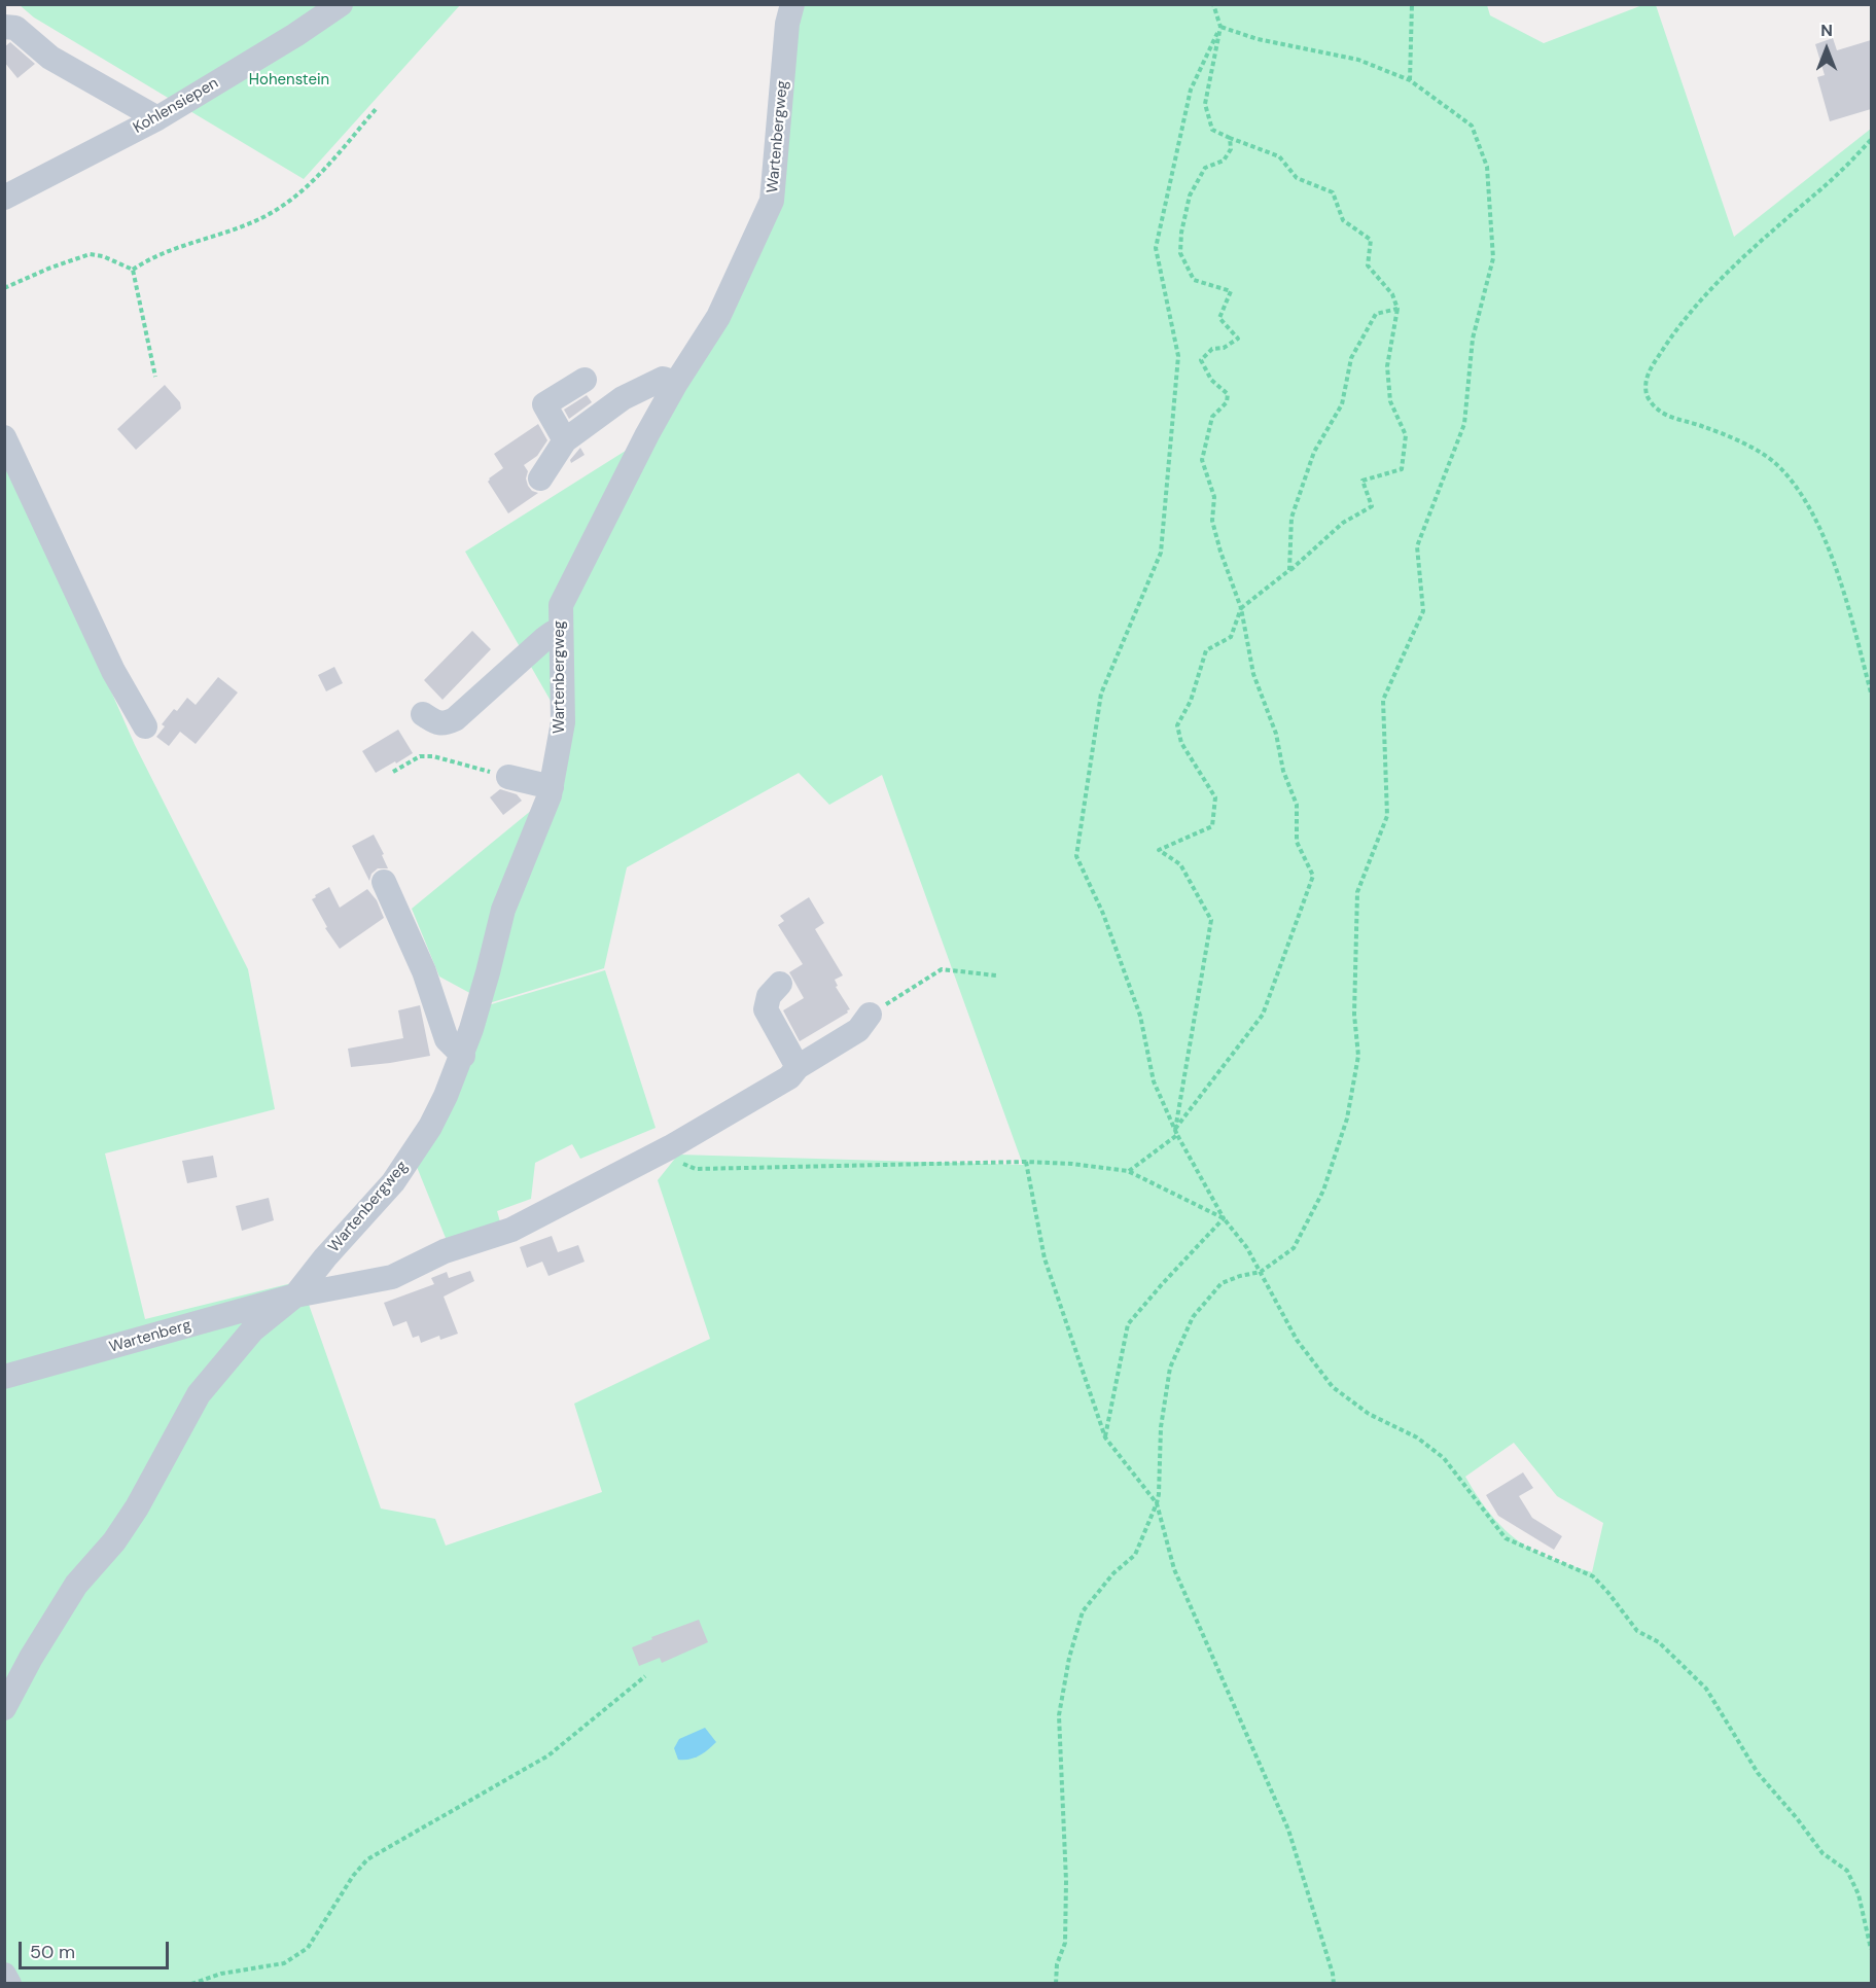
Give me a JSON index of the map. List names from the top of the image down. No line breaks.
{"streets":{"street":["Kohlensiepen","Wartenbergweg","Wartenberg"]},"crossings":[["Wartenbergweg","Wartenberg"]],"parks":["Hohenstein"],"scale_bar":"50 m","north":"top"}
